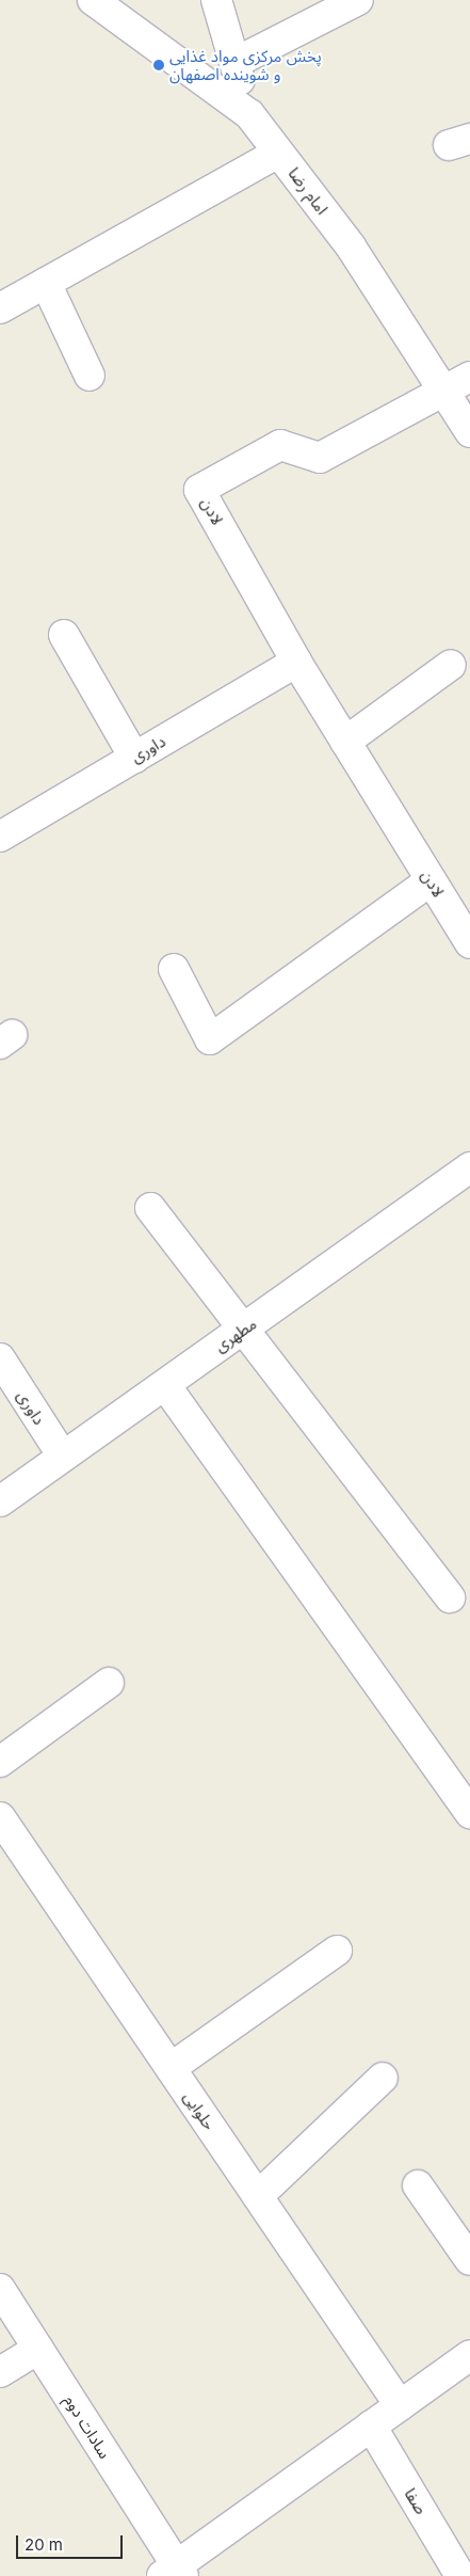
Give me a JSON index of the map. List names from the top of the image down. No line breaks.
{"streets":{"street":["امام رضا","لادن","داوری","مطهری","حلوایی","سادات دوم","صفا"]},"crossings":[["امام رضا","لادن"],["لادن","داوری"],["داوری","مطهری"]],"places":["پخش مرکزی مواد غذایی و شوینده اصفهان"],"scale_bar":"20 m"}
